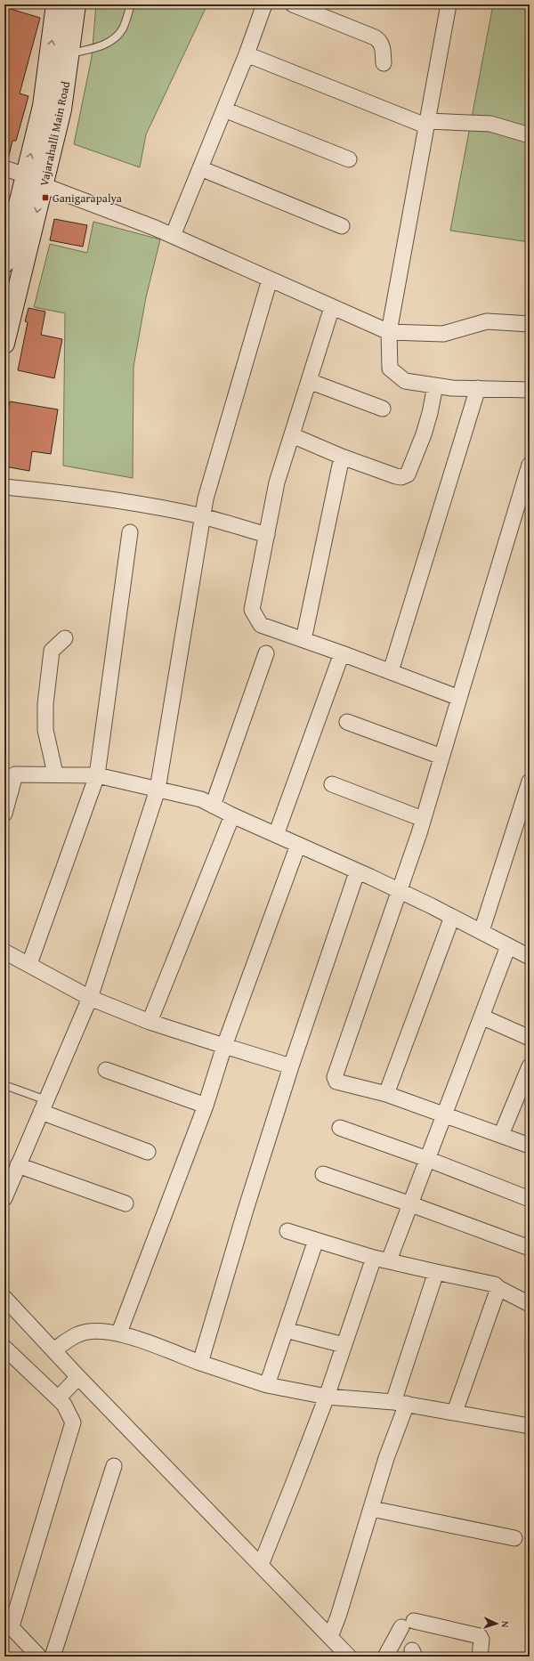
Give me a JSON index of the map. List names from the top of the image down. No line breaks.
{"streets":{"main road":["Vajarahalli Main Road"]},"places":{"transit":["Ganigarapalya"]},"north":"right"}
